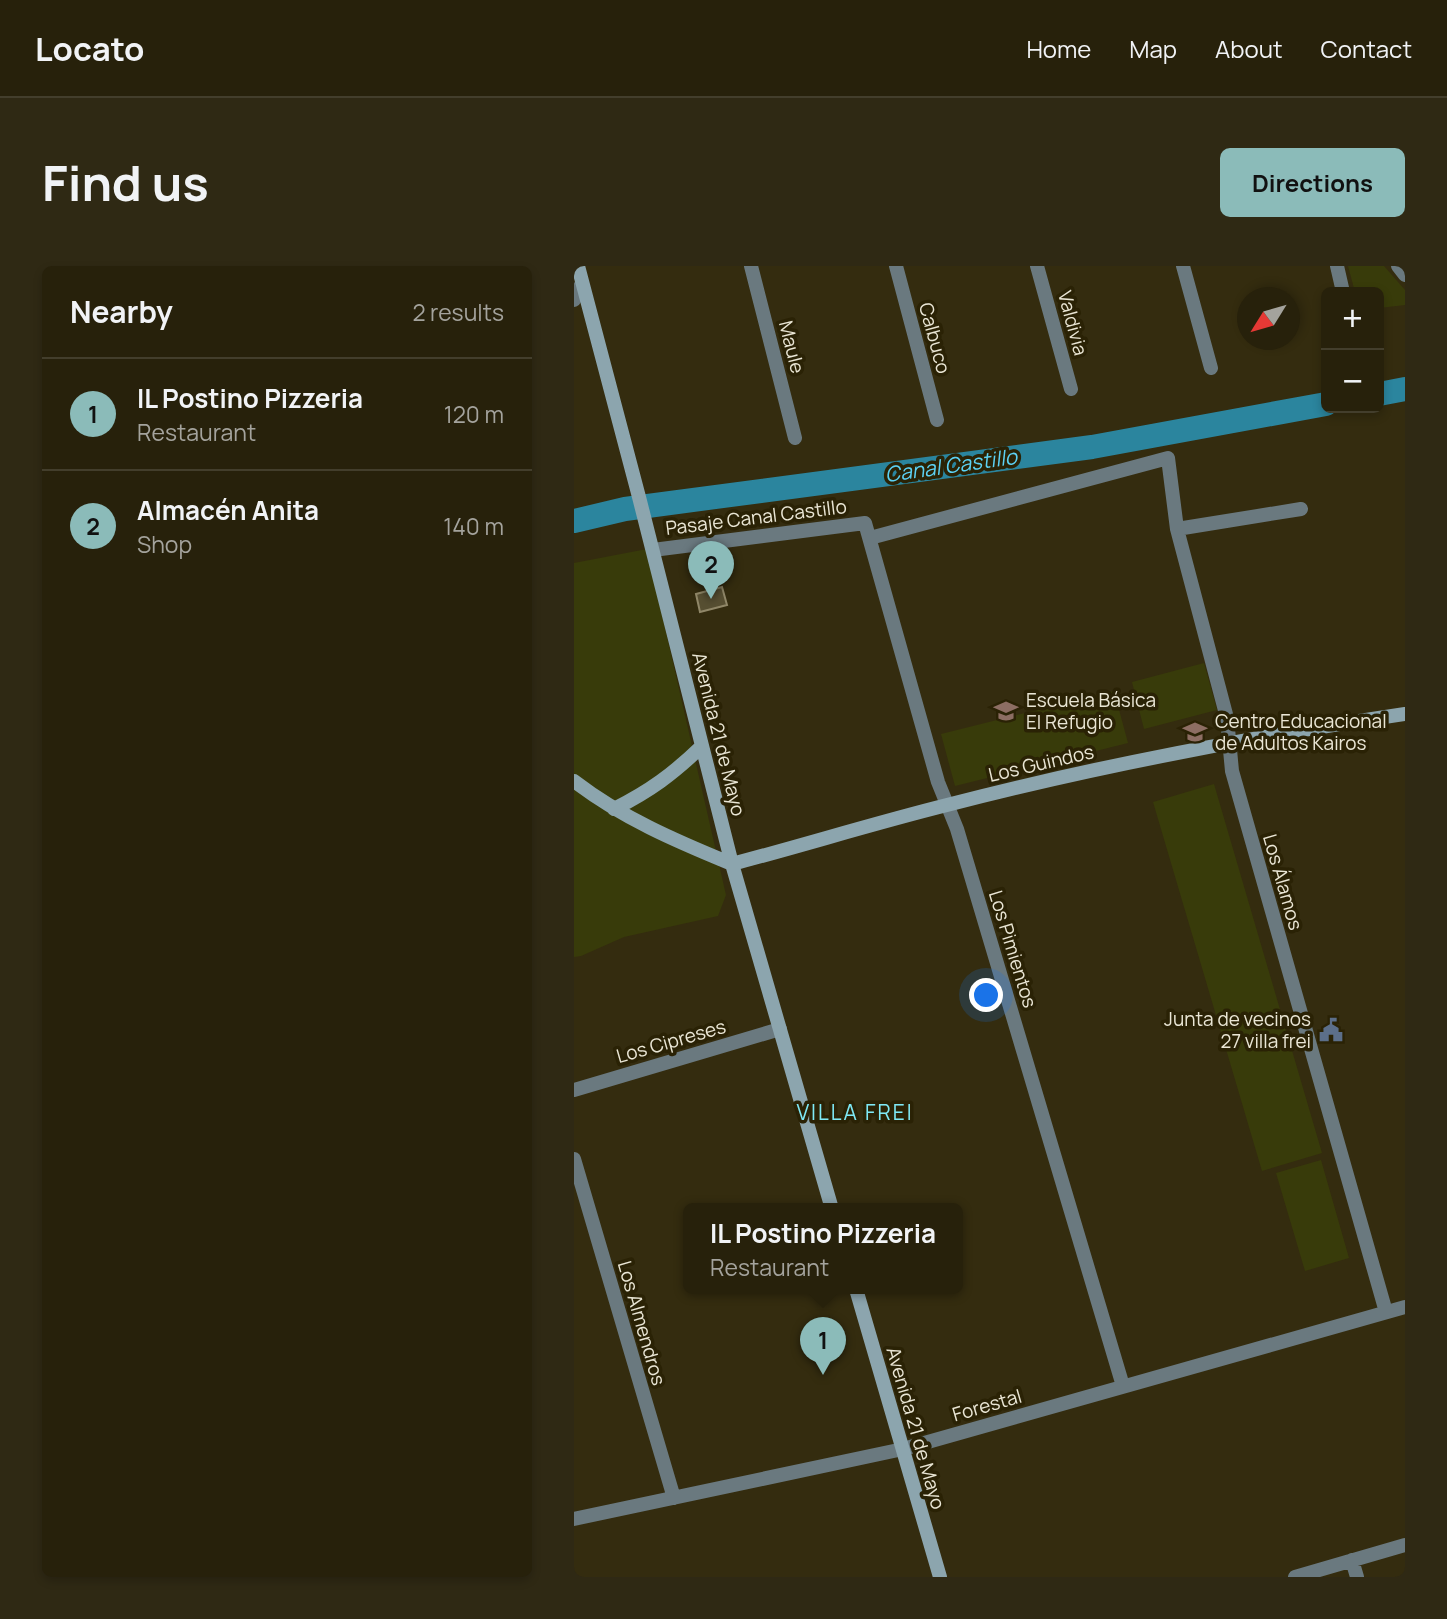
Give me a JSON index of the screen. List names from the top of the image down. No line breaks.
{"streets":{"street":["Valdivia","Calbuco","Maule","Pasaje Canal Castillo","Avenida 21 de Mayo","Los Guindos","Los Álamos","Los Pimientos","Los Cipreses","Los Almendros","Forestal"]},"crossings":[["Pasaje Canal Castillo","Avenida 21 de Mayo"],["Pasaje Canal Castillo","Los Pimientos"],["Avenida 21 de Mayo","Los Guindos"],["Avenida 21 de Mayo","Los Cipreses"],["Avenida 21 de Mayo","Forestal"],["Los Guindos","Los Álamos"],["Los Guindos","Los Pimientos"],["Los Álamos","Los Pimientos"],["Los Álamos","Forestal"],["Los Pimientos","Forestal"],["Los Almendros","Forestal"]],"districts":["VILLA FREI"],"water":["Canal Castillo"],"places":{"school or university":["Escuela Básica El Refugio","Centro Educacional de Adultos Kairos"],"public building":["Junta de vecinos 27 villa frei"]},"north":"bottom left","page":{"header":"Locato","nav":["Home","Map","About","Contact"],"buttons":"Directions","title":"Find us","heading":["Nearby","2 results"],"map_buttons":["+","−"],"list":[{"mark":"1","name":"IL Postino Pizzeria","note":"Restaurant","value":"120 m"},{"mark":"2","name":"Almacén Anita","note":"Shop","value":"140 m"}],"pins":["2","1"],"popup":["IL Postino Pizzeria","Restaurant"]}}
